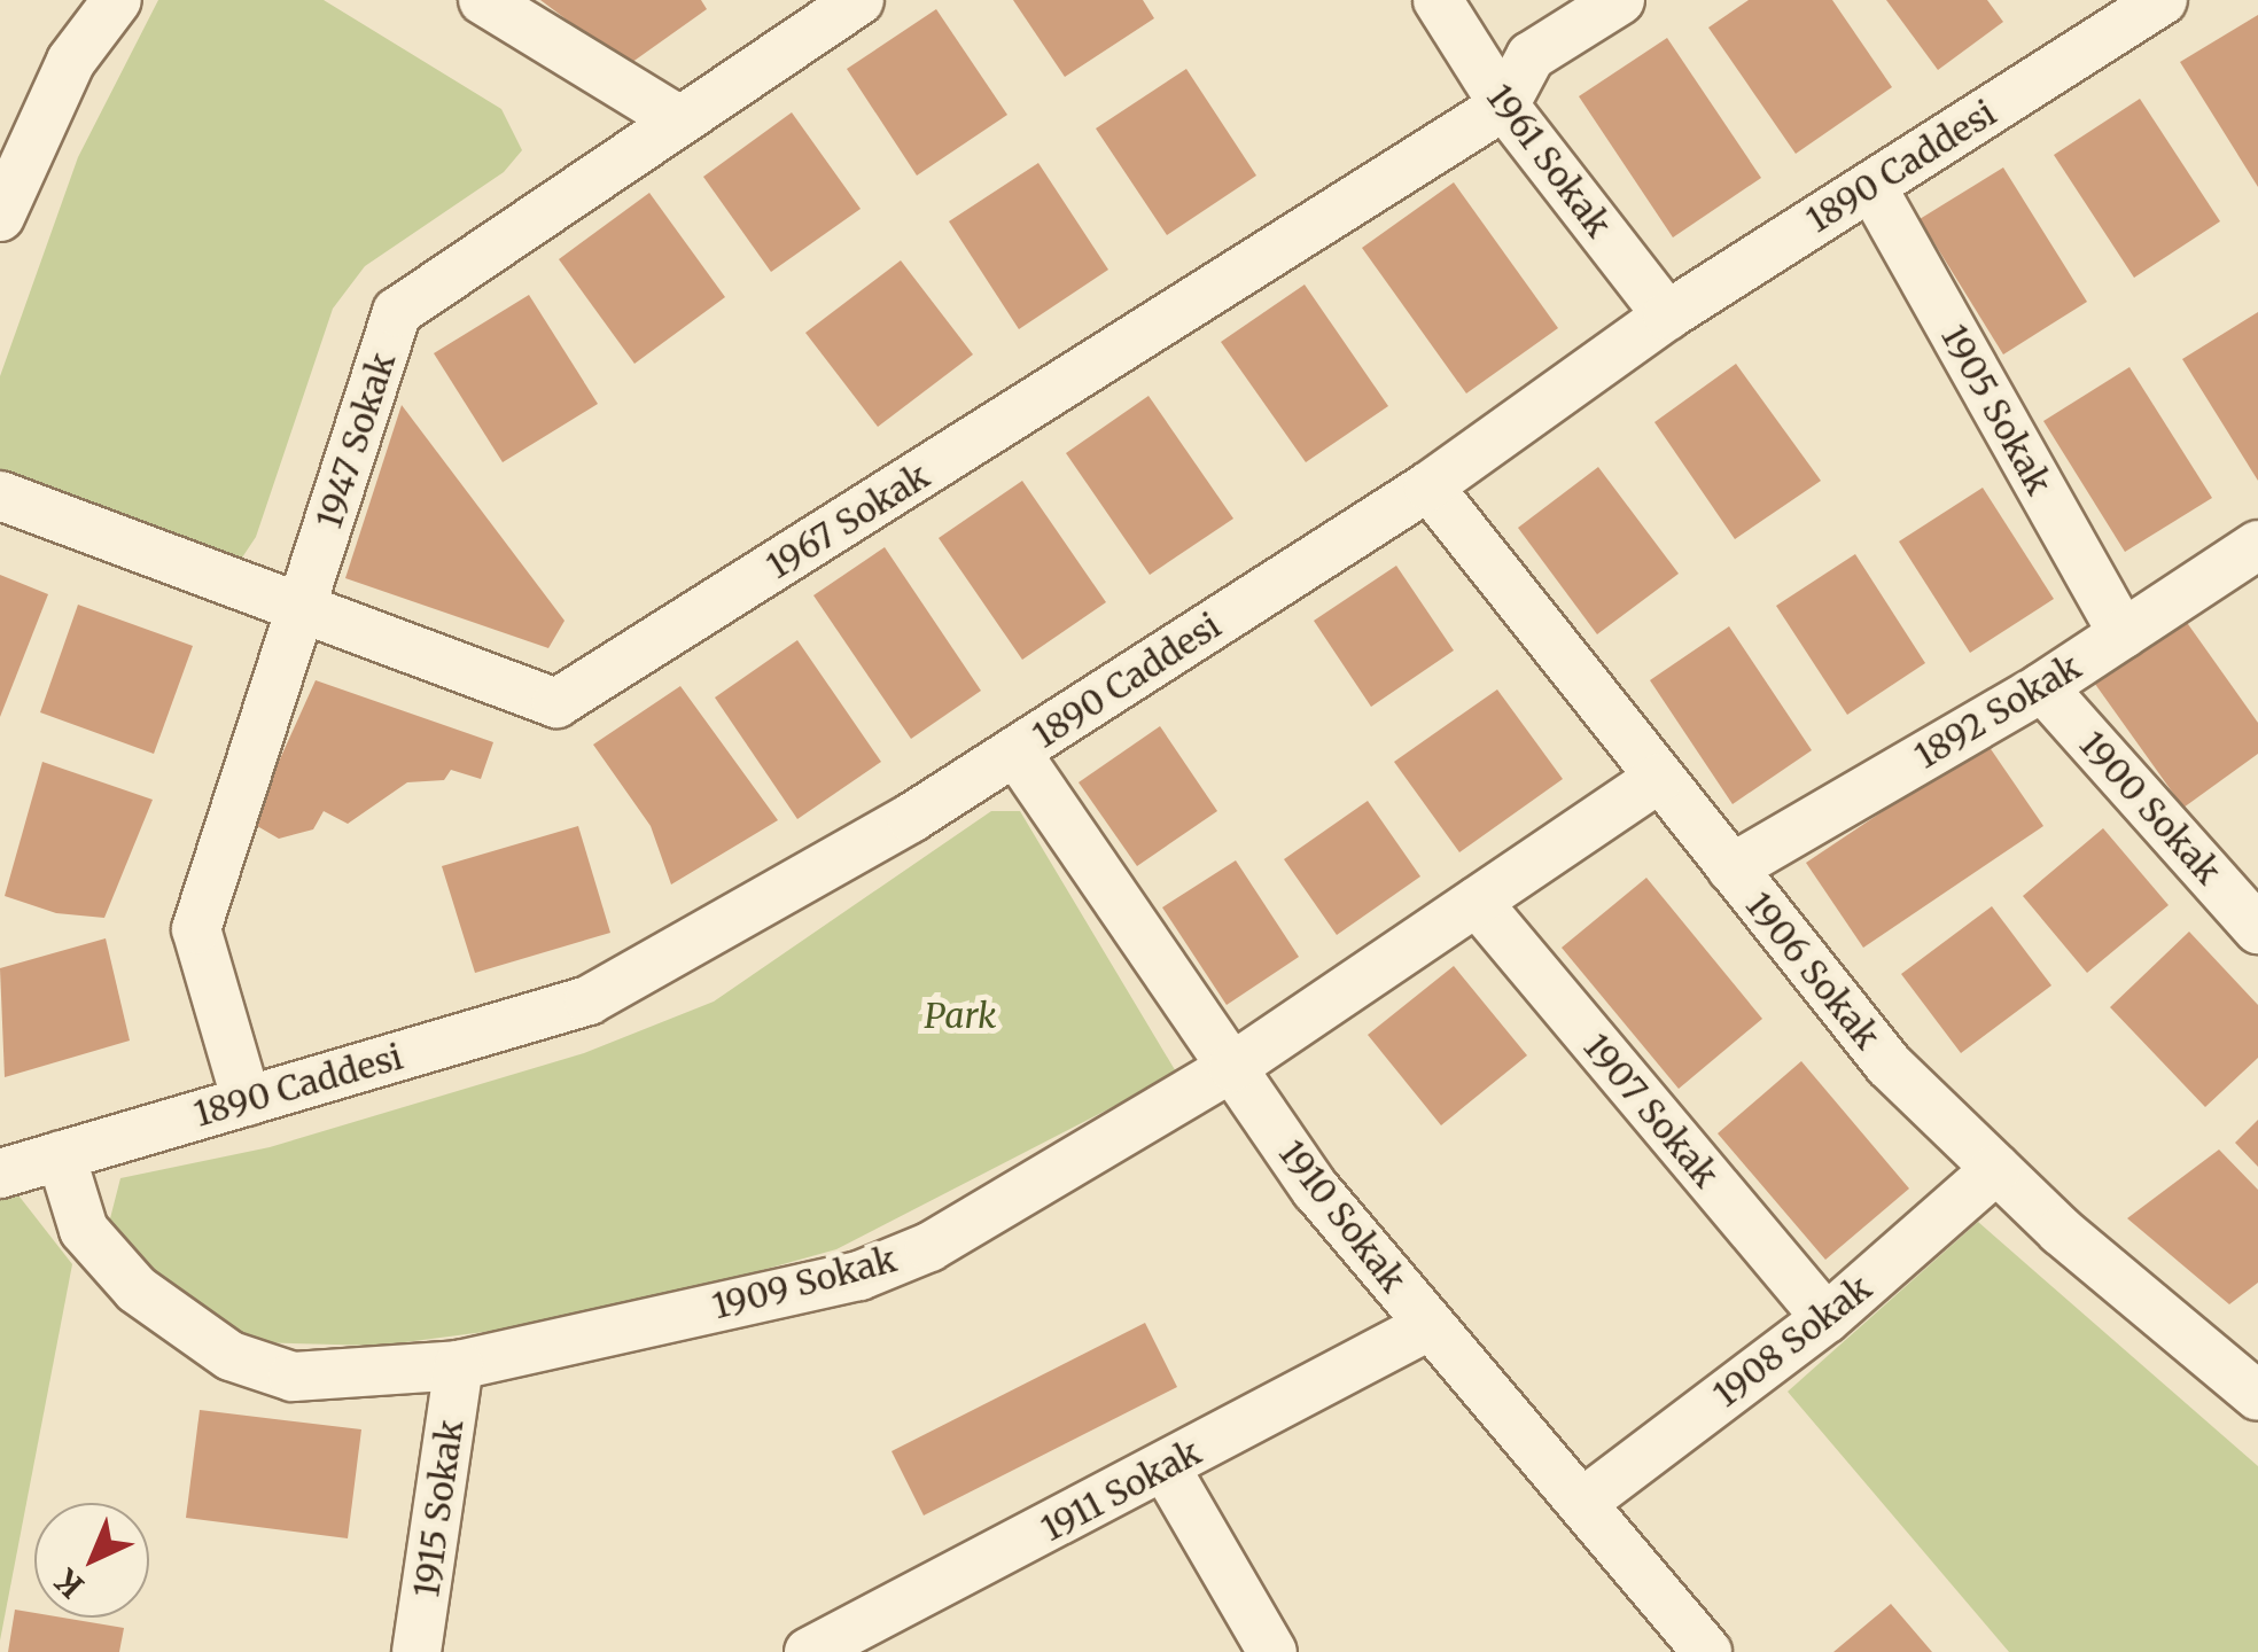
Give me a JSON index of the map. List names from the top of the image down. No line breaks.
{"streets":{"street":["1961 Sokak","1890 Caddesi","1905 Sokak","1947 Sokak","1967 Sokak","1892 Sokak","1900 Sokak","1906 Sokak","1907 Sokak","1910 Sokak","1909 Sokak","1908 Sokak","1911 Sokak","1915 Sokak"]},"crossings":[["1961 Sokak","1890 Caddesi"],["1961 Sokak","1967 Sokak"],["1890 Caddesi","1905 Sokak"],["1890 Caddesi","1947 Sokak"],["1890 Caddesi","1906 Sokak"],["1890 Caddesi","1910 Sokak"],["1890 Caddesi","1909 Sokak"],["1905 Sokak","1892 Sokak"],["1947 Sokak","1967 Sokak"],["1892 Sokak","1900 Sokak"],["1892 Sokak","1906 Sokak"],["1906 Sokak","1909 Sokak"],["1906 Sokak","1908 Sokak"],["1907 Sokak","1909 Sokak"],["1907 Sokak","1908 Sokak"],["1910 Sokak","1909 Sokak"],["1910 Sokak","1908 Sokak"],["1910 Sokak","1911 Sokak"],["1909 Sokak","1915 Sokak"]],"parks":["Park"],"north":"bottom left"}
